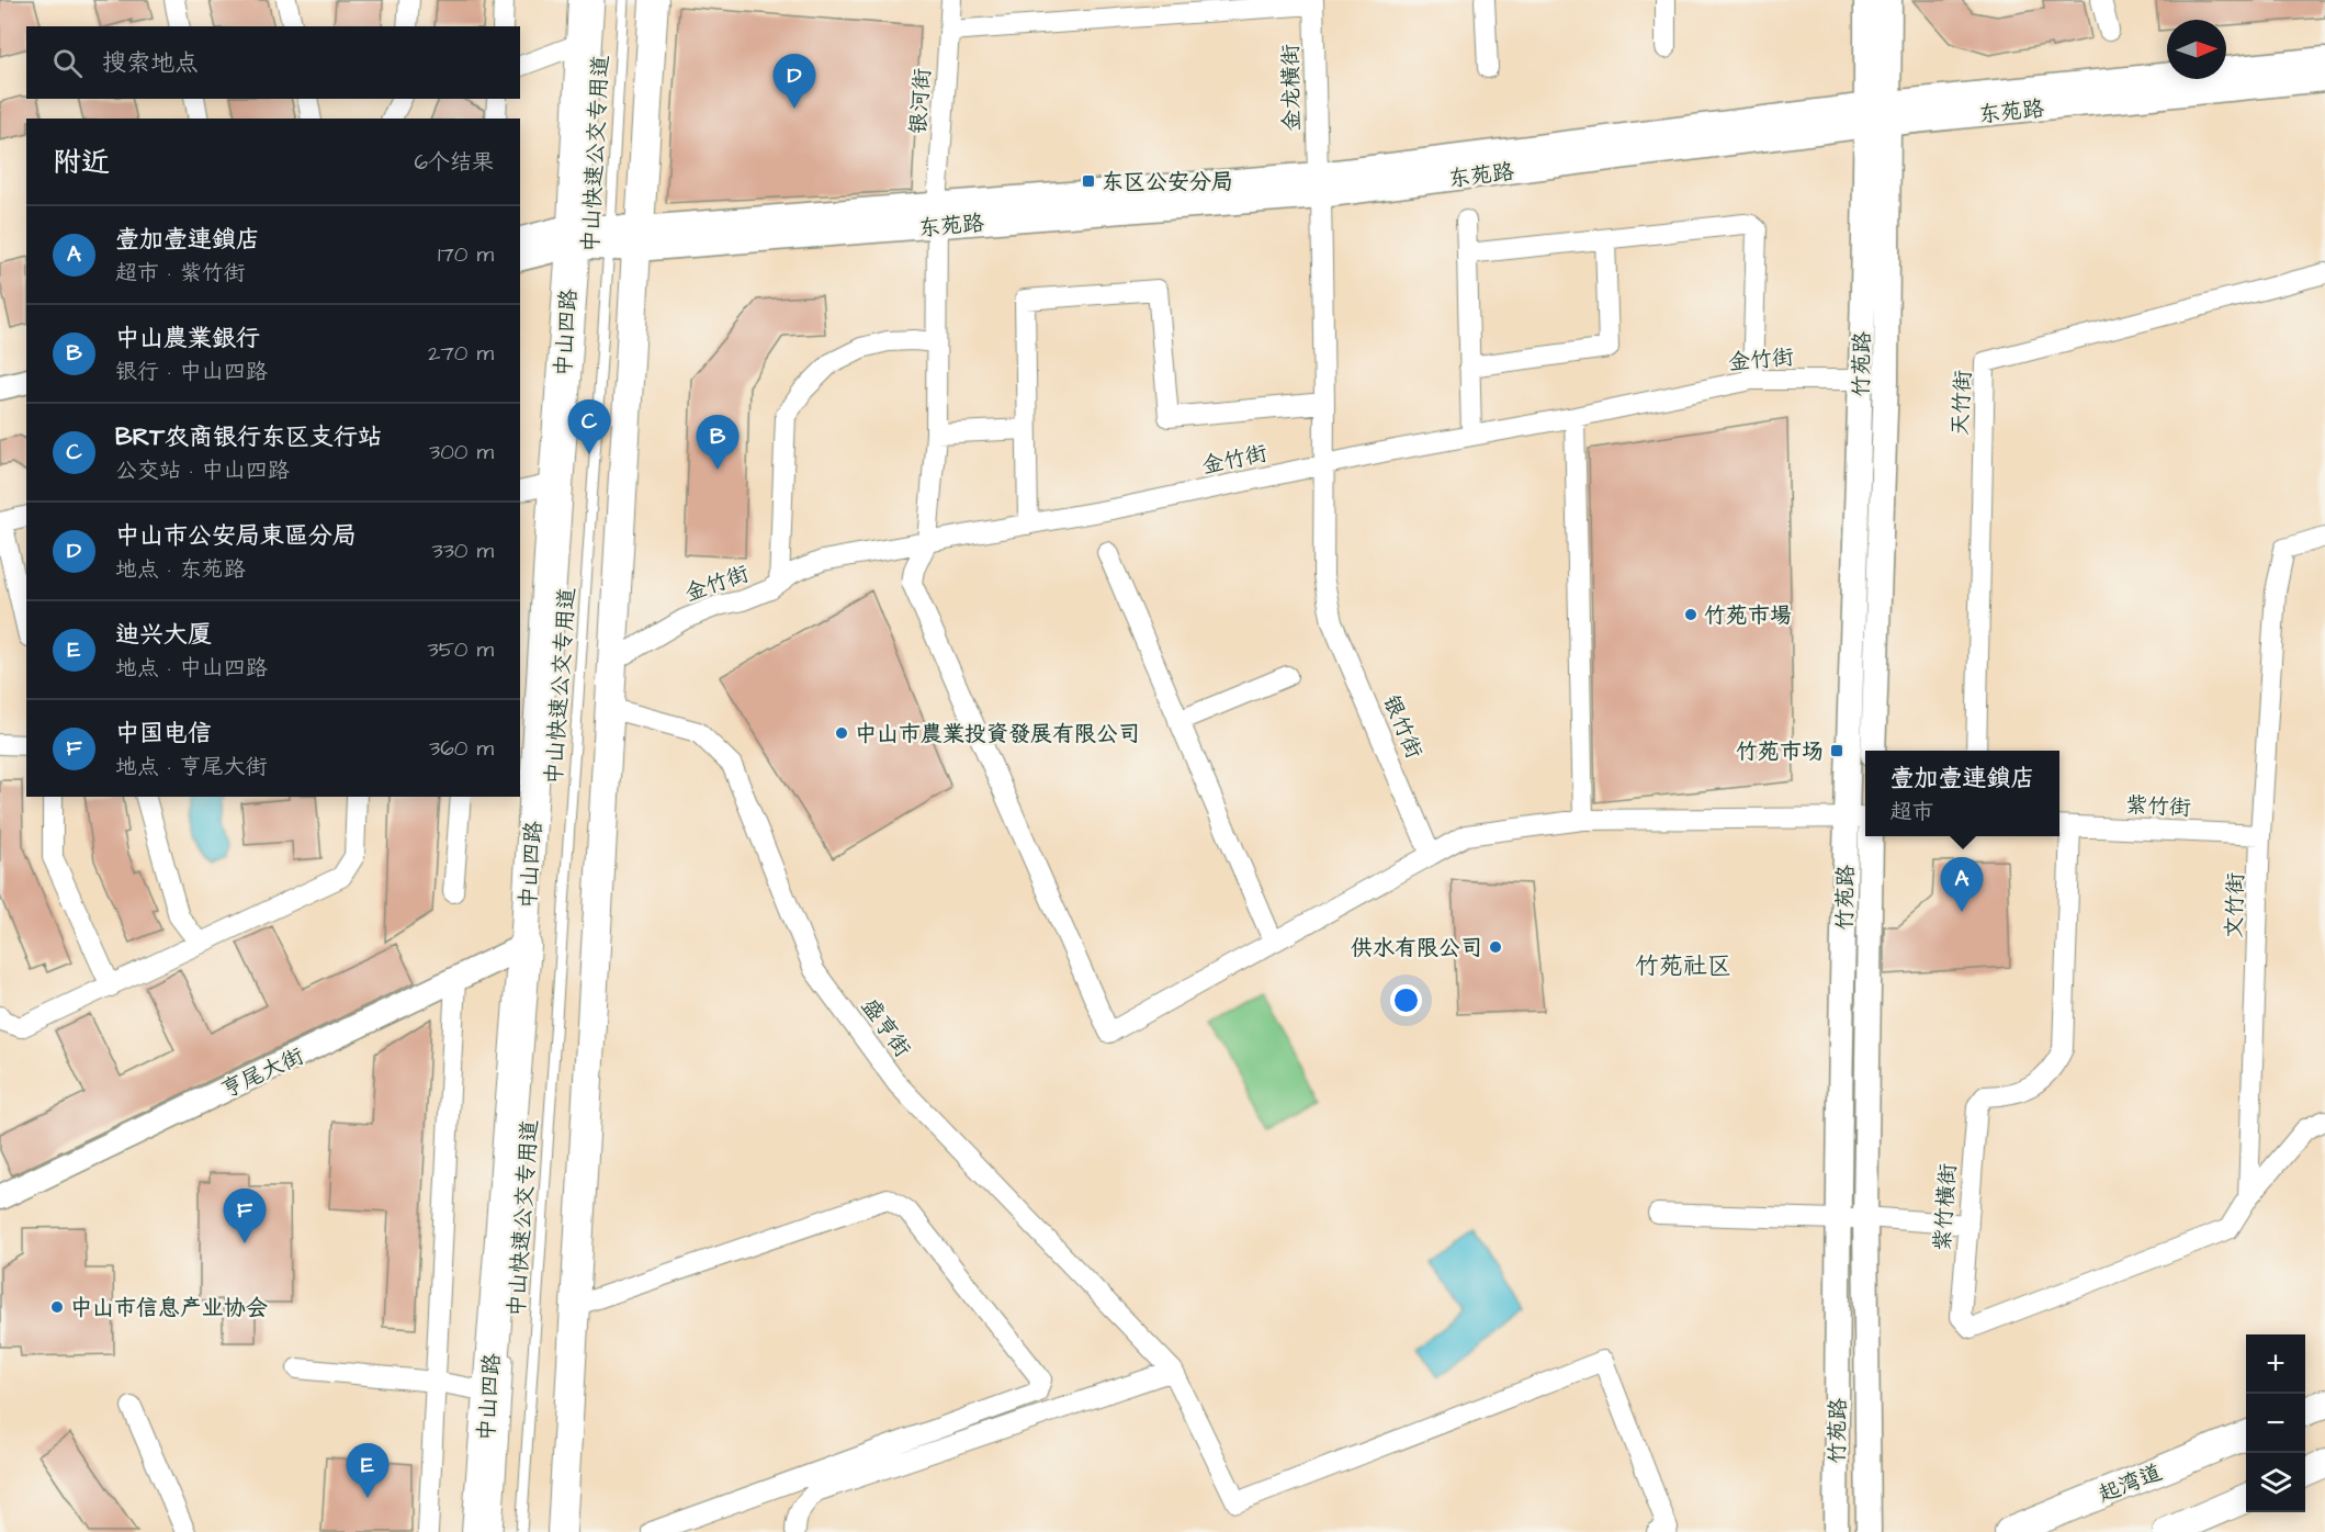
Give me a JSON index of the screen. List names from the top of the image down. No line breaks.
{"streets":{"main road":["中山四路","起湾道"],"street":["金龙横街","银河街","东苑路","金竹街","竹苑路","天竹街","银竹街","紫竹街","文竹街","盛亨街","亨尾大街","紫竹横街"],"lane":["中山快速公交专用道"]},"crossings":[["金龙横街","东苑路"],["金龙横街","银竹街"],["银河街","东苑路"],["银河街","金竹街"],["东苑路","中山快速公交专用道"],["东苑路","中山四路"],["东苑路","竹苑路"],["东苑路","银竹街"],["中山快速公交专用道","中山四路"],["中山四路","金竹街"],["中山四路","盛亨街"],["中山四路","亨尾大街"],["金竹街","竹苑路"],["金竹街","银竹街"],["紫竹街","文竹街"],["紫竹街","紫竹横街"],["文竹街","紫竹横街"]],"districts":["竹苑社区"],"places":{"transit":["东区公安分局","竹苑市场"],"other":["竹苑市場","中山市農業投資發展有限公司","供水有限公司","中山市信息产业协会"]},"north":"right","page":{"search":"搜索地点","pins":["D","C","B","A","F","E"],"heading":["附近","6个结果"],"list":[{"mark":"A","name":"壹加壹連鎖店","note":"超市 · 紫竹街","value":"170 m"},{"mark":"B","name":"中山農業銀行","note":"银行 · 中山四路","value":"270 m"},{"mark":"C","name":"BRT农商银行东区支行站","note":"公交站 · 中山四路","value":"300 m"},{"mark":"D","name":"中山市公安局東區分局","note":"地点 · 东苑路","value":"330 m"},{"mark":"E","name":"迪兴大厦","note":"地点 · 中山四路","value":"350 m"},{"mark":"F","name":"中国电信","note":"地点 · 亨尾大街","value":"360 m"}],"popup":["壹加壹連鎖店","超市"],"map_buttons":["+","−"]}}
